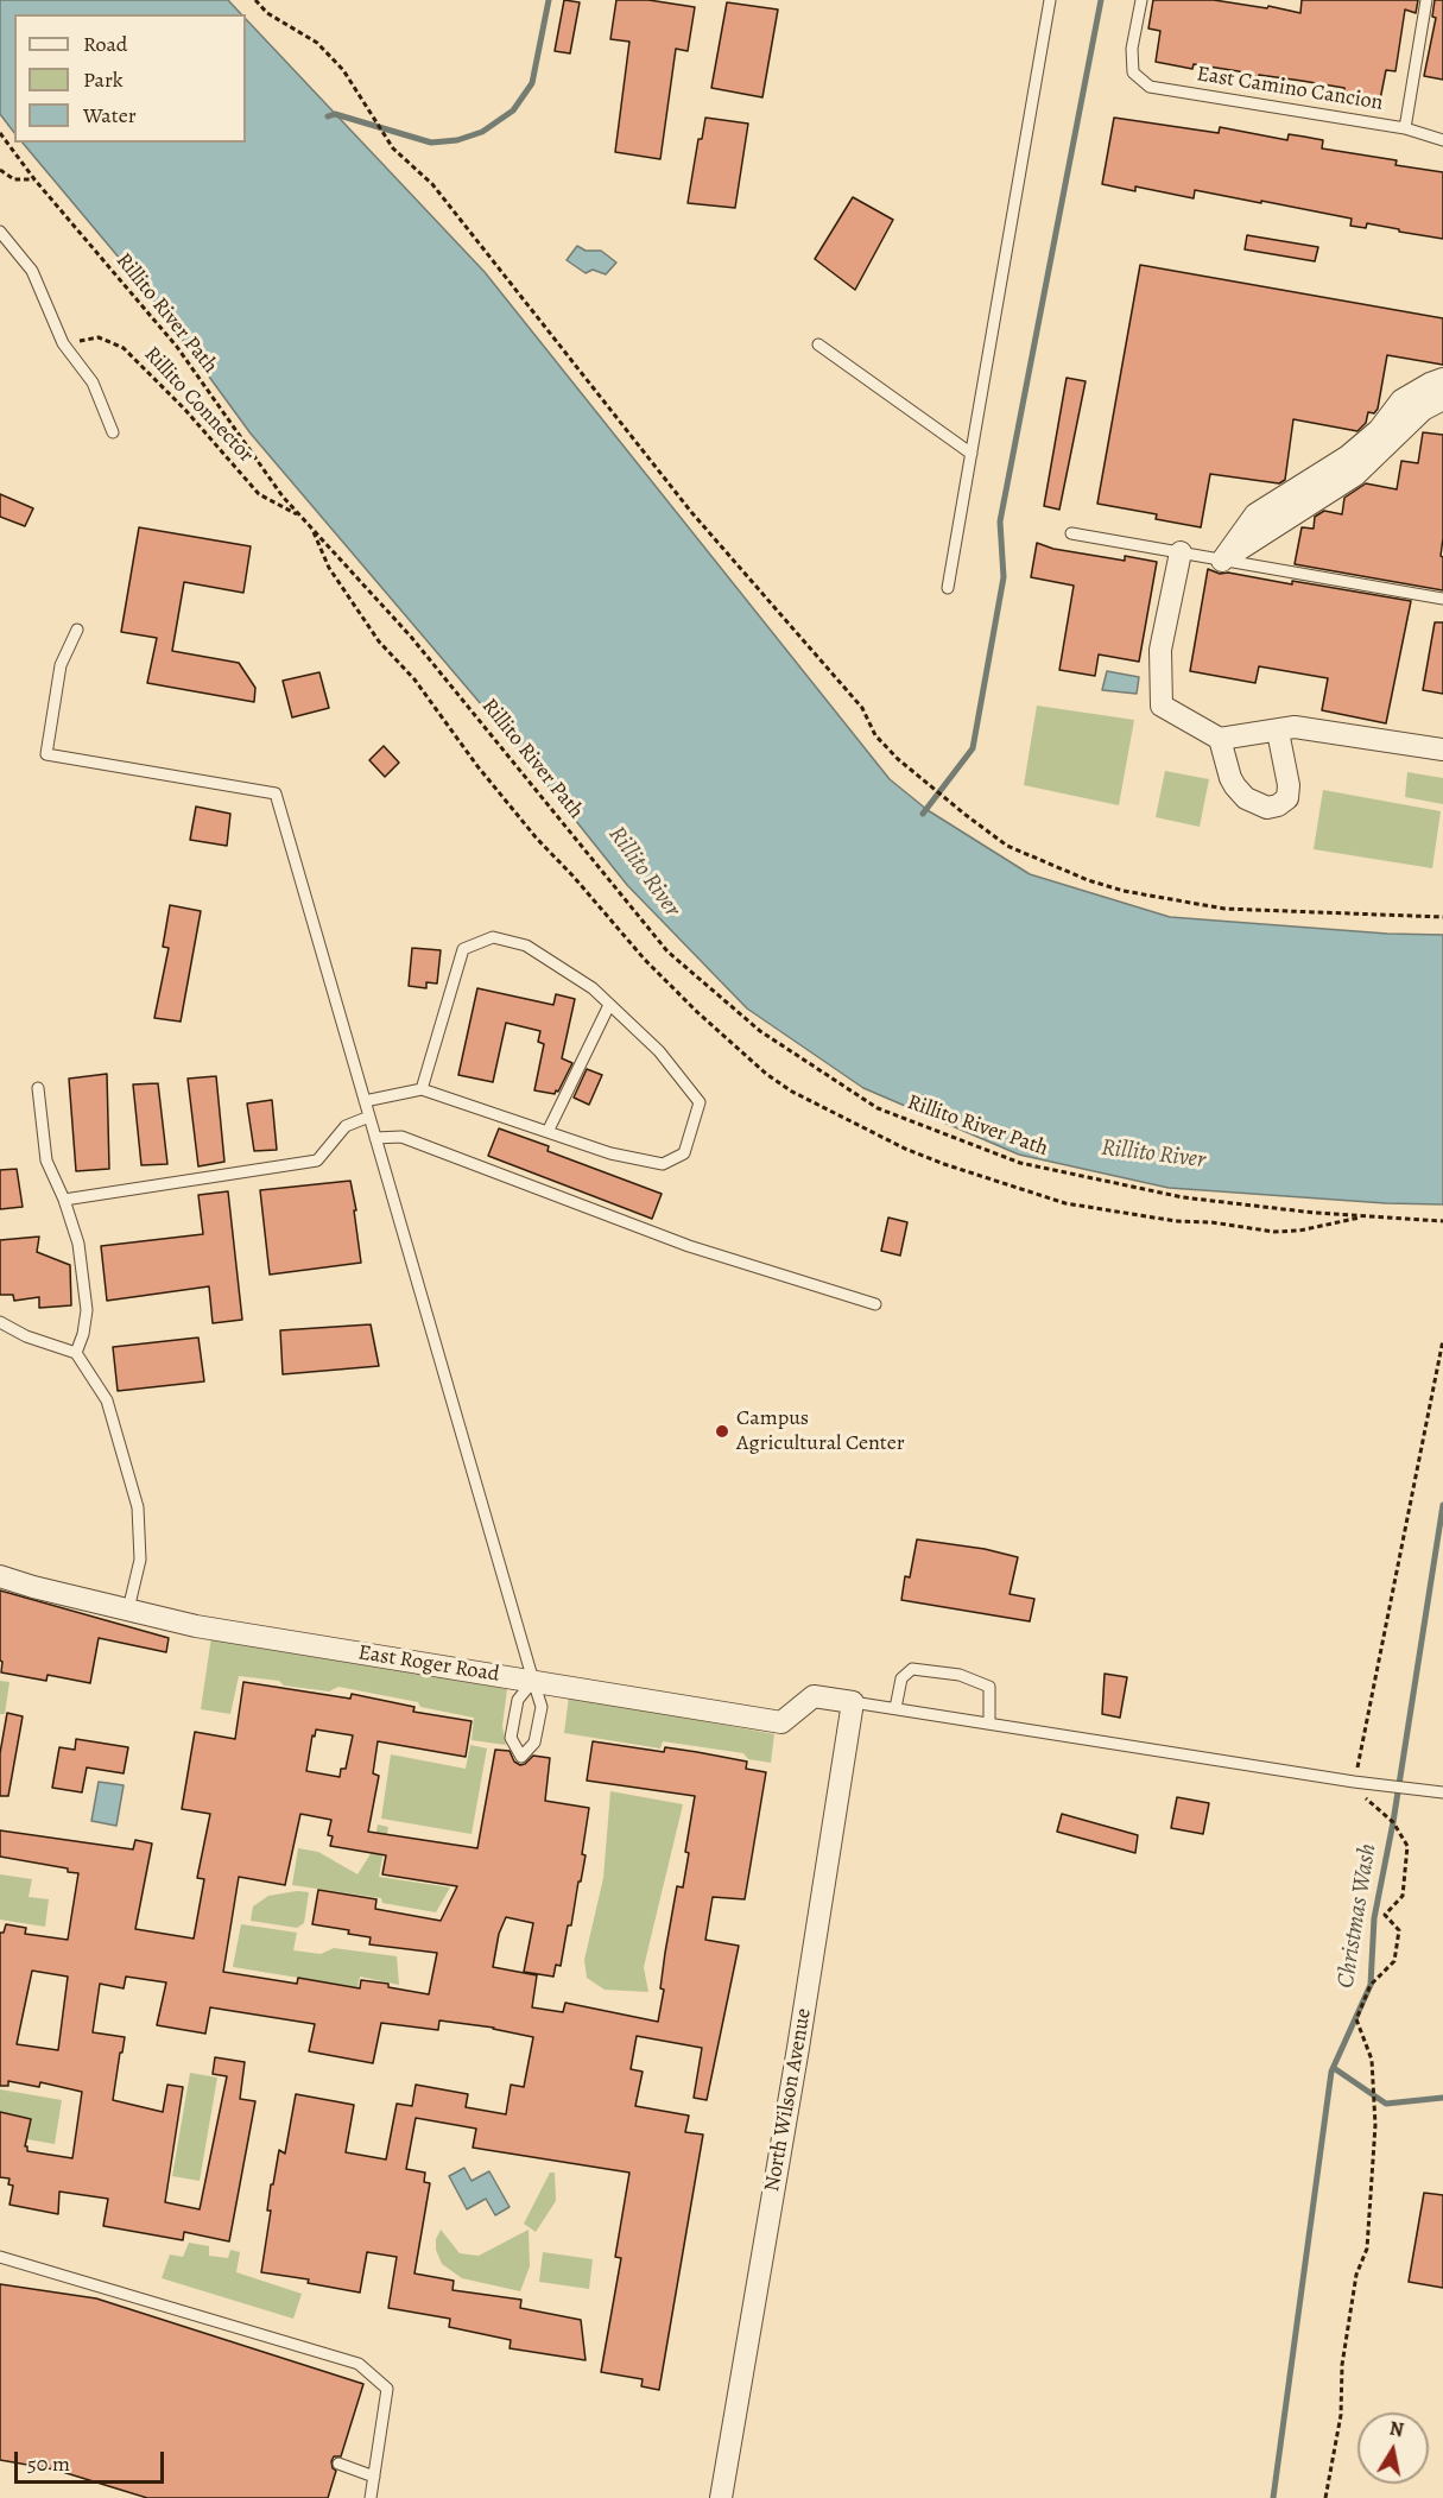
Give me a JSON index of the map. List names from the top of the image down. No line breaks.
{"streets":{"street":["East Roger Road","North Wilson Avenue"],"lane":["East Camino Cancion"],"path":["Rillito River Path","Rillito Connector"]},"crossings":[["Rillito River Path","Rillito Connector"],["East Roger Road","North Wilson Avenue"]],"water":["Rillito River","Christmas Wash"],"places":["Campus Agricultural Center"],"legend":["Road","Park","Water"],"scale_bar":"50 m","north":"top"}
